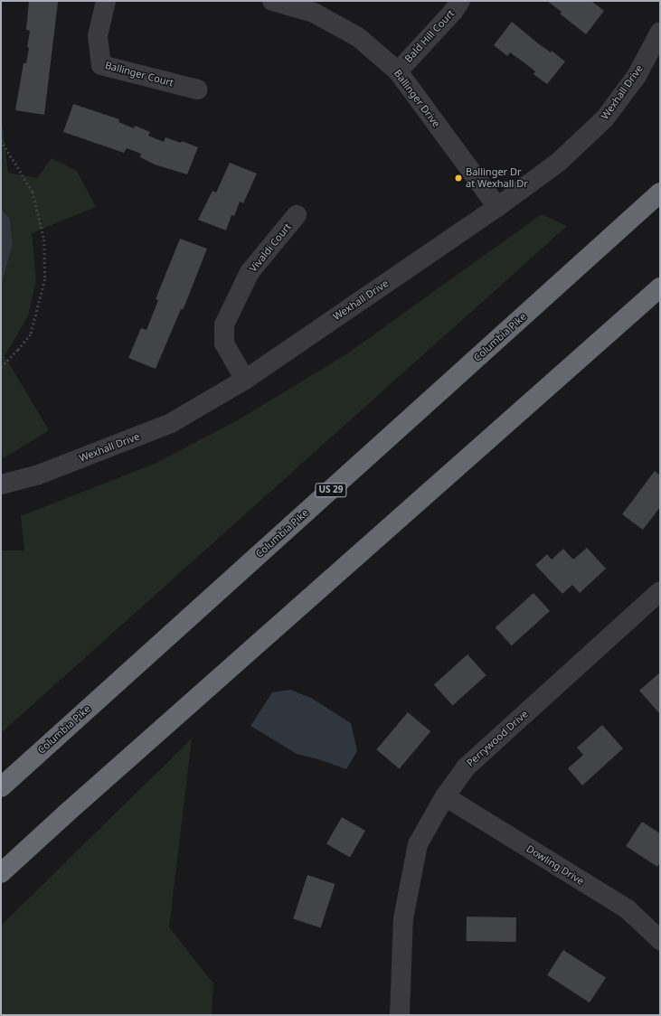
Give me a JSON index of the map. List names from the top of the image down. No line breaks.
{"streets":{"highway":["Columbia Pike","US 29"],"street":["Bald Hill Court","Ballinger Court","Wexhall Drive","Ballinger Drive","Vivaldi Court","Perrywood Drive","Dowling Drive"]},"crossings":[["Bald Hill Court","Ballinger Drive"],["Wexhall Drive","Ballinger Drive"],["Wexhall Drive","Vivaldi Court"],["Perrywood Drive","Dowling Drive"]],"places":["Ballinger Dr at Wexhall Dr"]}
